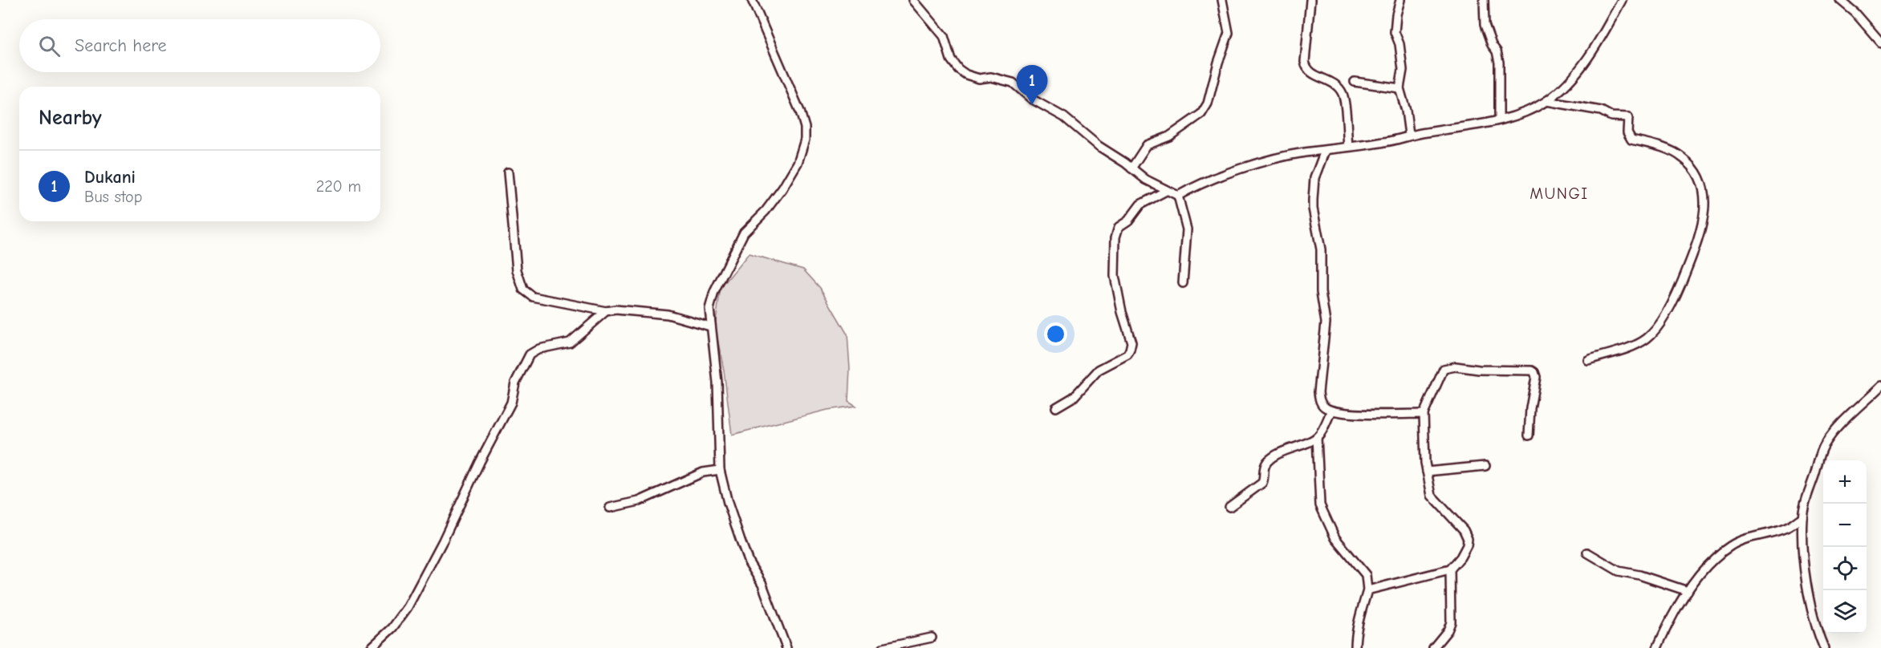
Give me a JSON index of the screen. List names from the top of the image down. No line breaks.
{"districts":["MUNGI"],"page":{"search":"Search here","pins":"1","heading":"Nearby","list":[{"mark":"1","name":"Dukani","note":"Bus stop","value":"220 m"}],"map_buttons":["+","−"]}}
